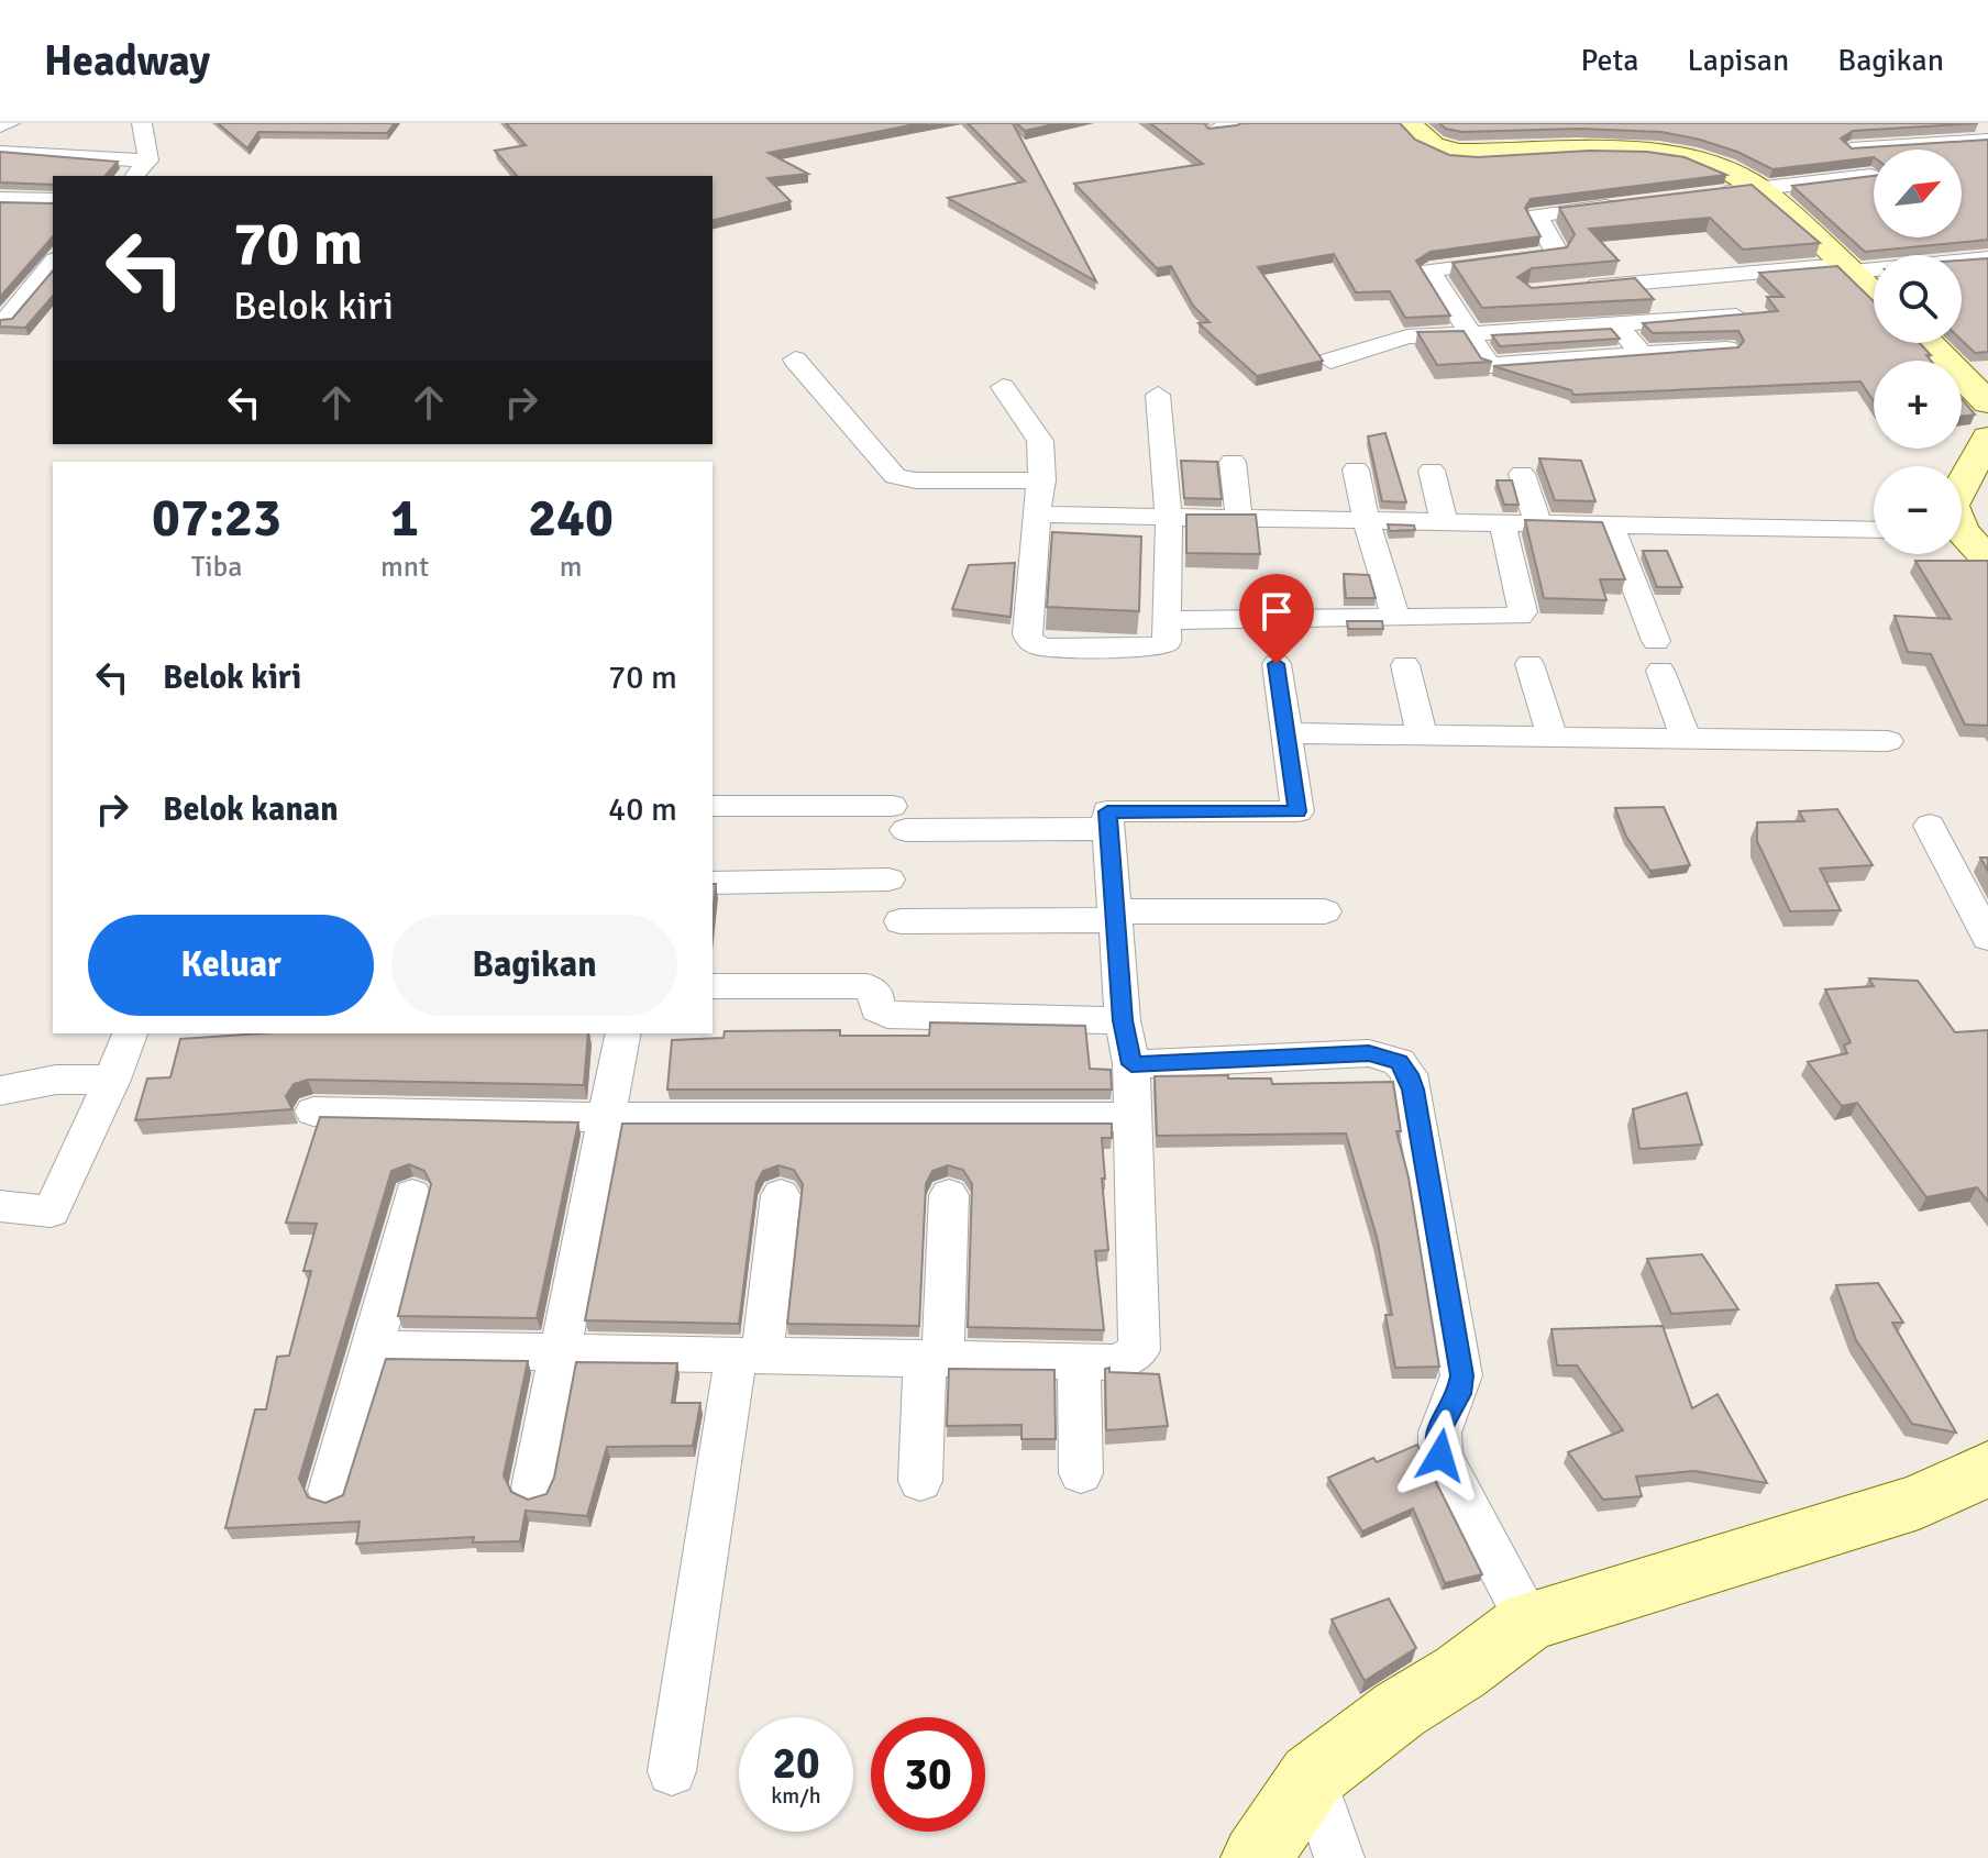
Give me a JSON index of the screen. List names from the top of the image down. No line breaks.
{"north":"top right","page":{"header":"Headway","nav":["Peta","Lapisan","Bagikan"],"map_buttons":["+","−"],"turn":["70 m","Belok kiri"],"eta":["07:23","Tiba","1","mnt","240","m"],"list":[{"name":"Belok kiri","value":"70 m"},{"name":"Belok kanan","value":"40 m"}],"buttons":["Keluar","Bagikan"],"speed":"20 km/h","limit":"30"}}
